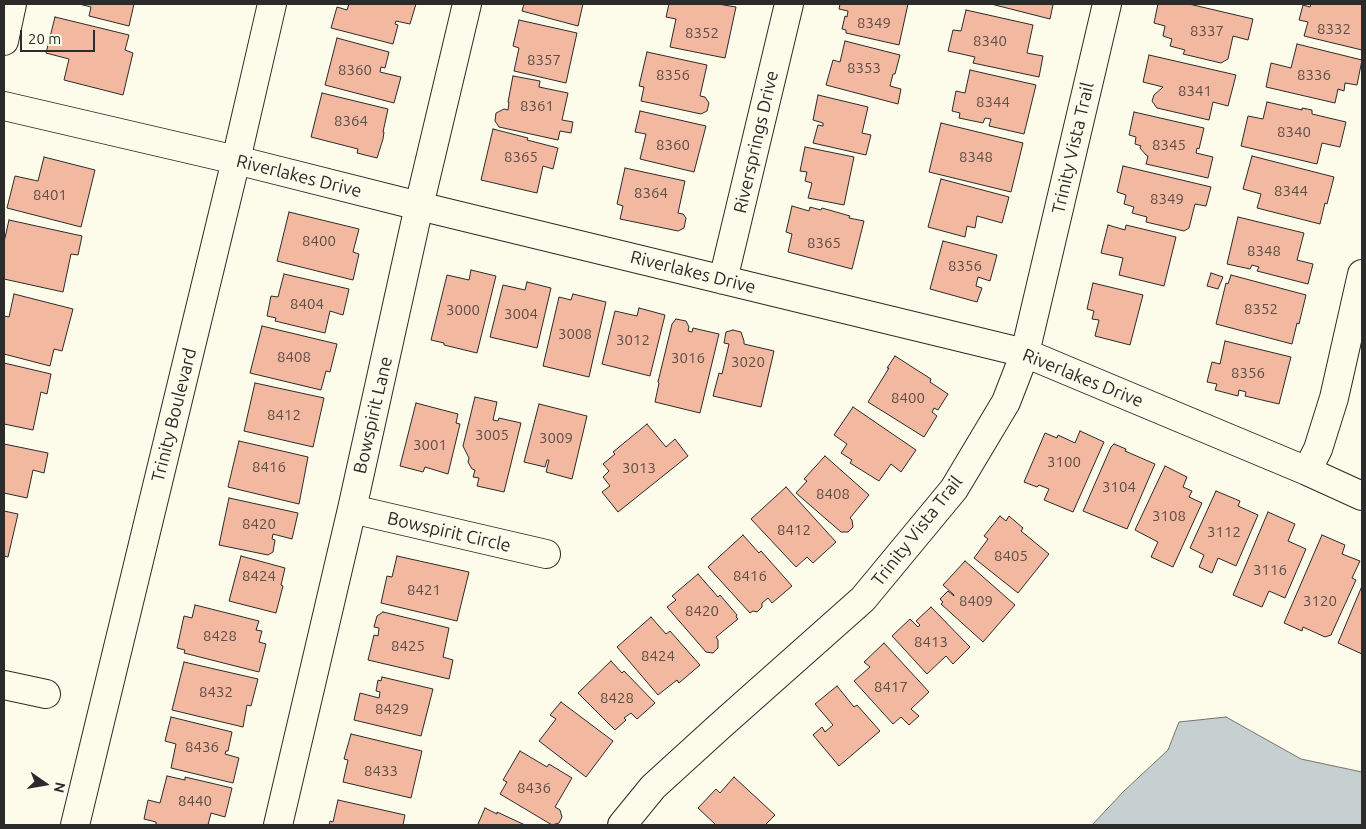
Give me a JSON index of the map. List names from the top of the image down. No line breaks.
{"streets":{"street":["Riversprings Drive","Trinity Vista Trail","Riverlakes Drive","Trinity Boulevard","Bowspirit Lane","Bowspirit Circle"]},"crossings":[["Riversprings Drive","Riverlakes Drive"],["Trinity Vista Trail","Riverlakes Drive"],["Riverlakes Drive","Trinity Boulevard"],["Riverlakes Drive","Bowspirit Lane"],["Bowspirit Lane","Bowspirit Circle"]],"house_numbers":["8349","8332","8337","8352","8340","8357","8353","8360","8356","8336","8341","8344","8361","8364","8340","8360","8345","8365","8348","8344","8364","8401","8349","8400","8365","8348","8356","8404","8352","3000","3004","3008","3012","8408","3016","3020","8356","8400","8412","3005","3009","3001","3100","8416","3013","3104","8408","3108","8420","8412","3112","8405","3116","8424","8416","8421","8409","3120","8420","8428","8413","8425","8424","8417","8432","8428","8429","8436","8433","8436","8440"],"scale_bar":"20 m","north":"right"}
